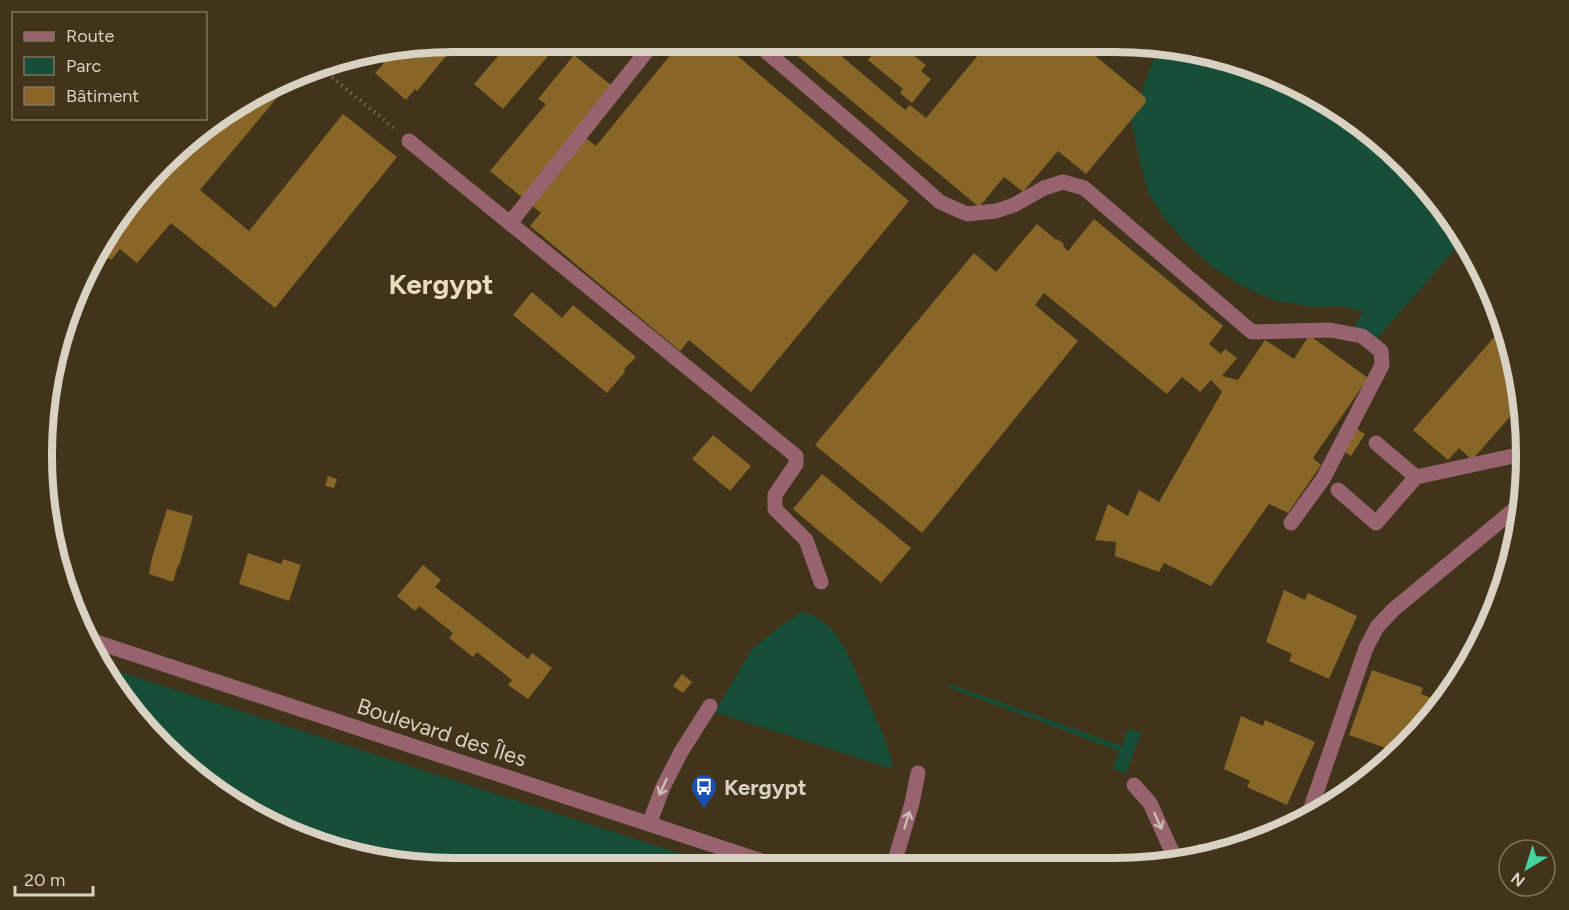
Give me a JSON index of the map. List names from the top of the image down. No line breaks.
{"streets":{"street":["Boulevard des Îles"]},"districts":["Kergypt"],"places":{"bus stop":["Kergypt"]},"legend":["Route","Parc","Bâtiment"],"scale_bar":"20 m","north":"bottom left"}
